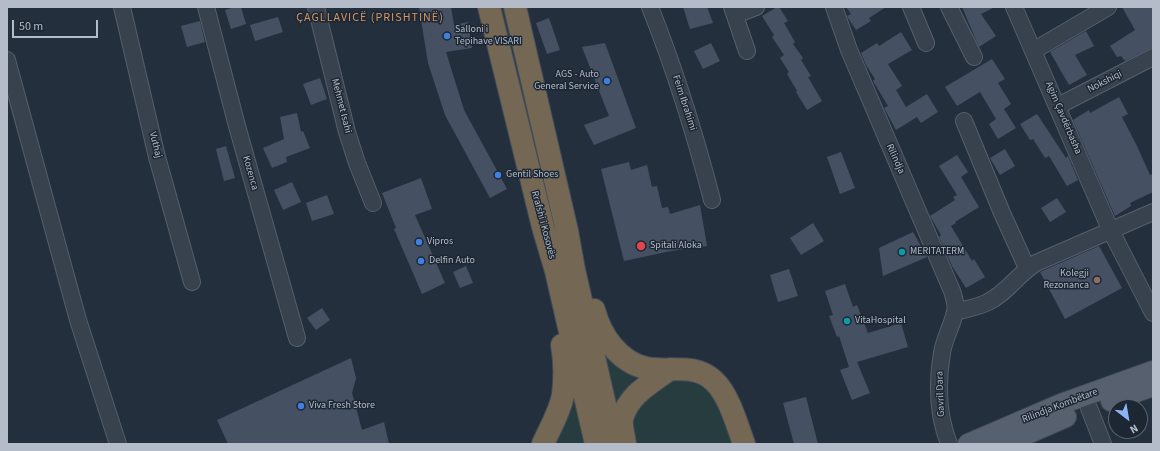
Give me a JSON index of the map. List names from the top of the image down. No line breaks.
{"streets":{"highway":["Rrafshi i Kosovës"],"main road":["Rilindja Kombëtare"],"street":["Nokshiqi","Feim Ibrahimi","Mehmet Isahi","Agim Çavdërbasha","Vuthaj","Rilindja","Kozenca","Gavril Dara"]},"crossings":[["Nokshiqi","Agim Çavdërbasha"],["Rilindja","Gavril Dara"]],"districts":["ÇAGLLAVICË (PRISHTINË)"],"places":["Salloni i Tepihave VISARI","AGS - Auto General Service","Gentil Shoes","Vipros","Spitali Aloka","MERITATERM","Delfin Auto","Kolegji Rezonanca","VitaHospital","Viva Fresh Store"],"scale_bar":"50 m","north":"bottom right"}
